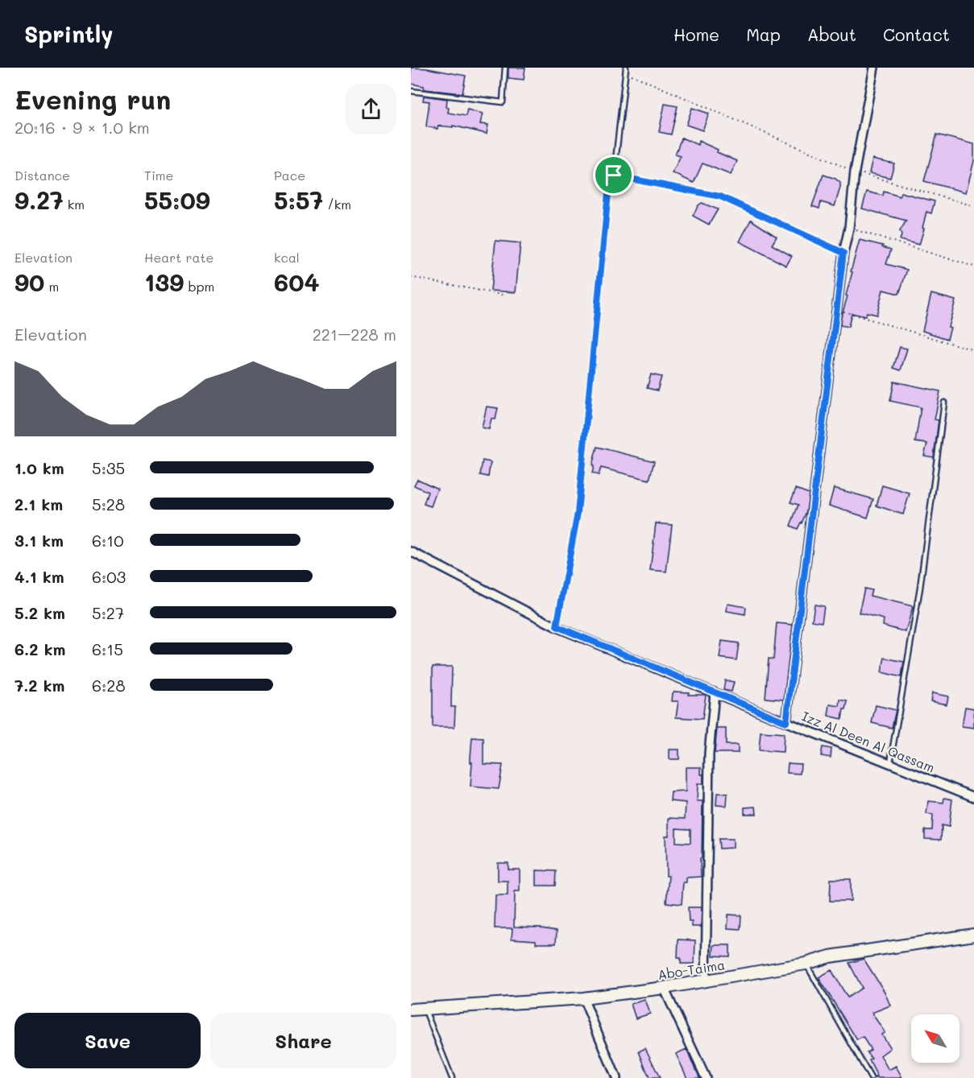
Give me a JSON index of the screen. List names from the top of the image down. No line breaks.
{"streets":{"street":["Izz Al Deen Al Qassam","Abo-Taima"]},"north":"top left","page":{"header":"Sprintly","nav":["Home","Map","About","Contact"],"heading":["Evening run","20:16 · 9 × 1.0 km"],"stats":[["Distance","9.27 km"],["Time","55:09"],["Pace","5:57 /km"],["Elevation","90 m"],["Heart rate","139 bpm"],["kcal","604"]],"chart":["Elevation","221–228 m"],"list":[{"name":"1.0 km","note":"5:35"},{"name":"2.1 km","note":"5:28"},{"name":"3.1 km","note":"6:10"},{"name":"4.1 km","note":"6:03"},{"name":"5.2 km","note":"5:27"},{"name":"6.2 km","note":"6:15"},{"name":"7.2 km","note":"6:28"}],"buttons":["Save","Share"]}}
